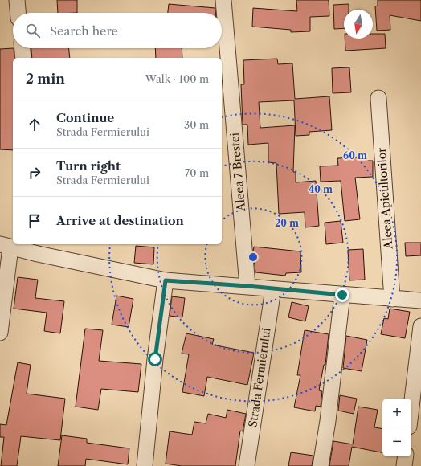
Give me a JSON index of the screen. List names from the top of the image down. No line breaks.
{"streets":{"street":["Aleea 7 Brestei","Aleea Apicultorilor","Strada Fermierului"]},"north":"bottom","page":{"search":"Search here","heading":["2 min","Walk · 100 m"],"list":[["Continue","Strada Fermierului","30 m"],["Turn right","Strada Fermierului","70 m"],"Arrive at destination"],"map_buttons":["+","−"]},"rings":["60 m","40 m","20 m"]}
